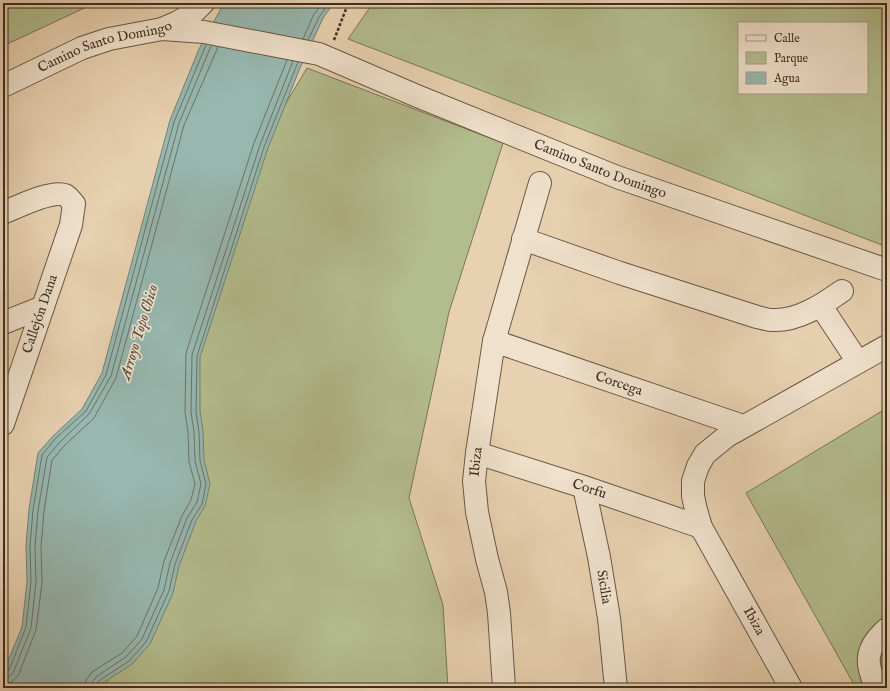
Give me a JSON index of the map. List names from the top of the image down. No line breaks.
{"streets":{"street":["Camino Santo Domingo","Callejón Dana","Corcega","Ibiza","Corfu","Sicilia"]},"crossings":[["Corcega","Ibiza"],["Ibiza","Corfu"],["Corfu","Sicilia"]],"water":["Arroyo Topo Chico"],"legend":["Calle","Parque","Agua"]}
